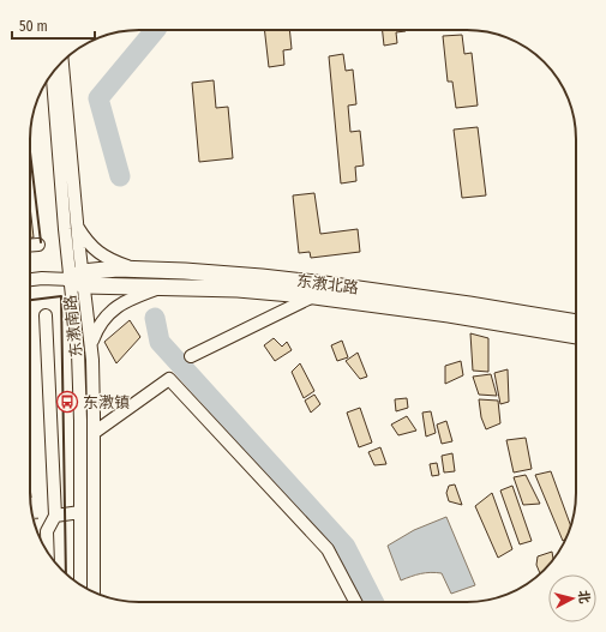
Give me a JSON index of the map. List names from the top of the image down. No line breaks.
{"streets":{"main road":["东漖北路"],"street":["东漖南路"]},"crossings":[["东漖北路","东漖南路"]],"places":{"bus stop":["东漖镇"]},"scale_bar":"50 m","north":"right"}
